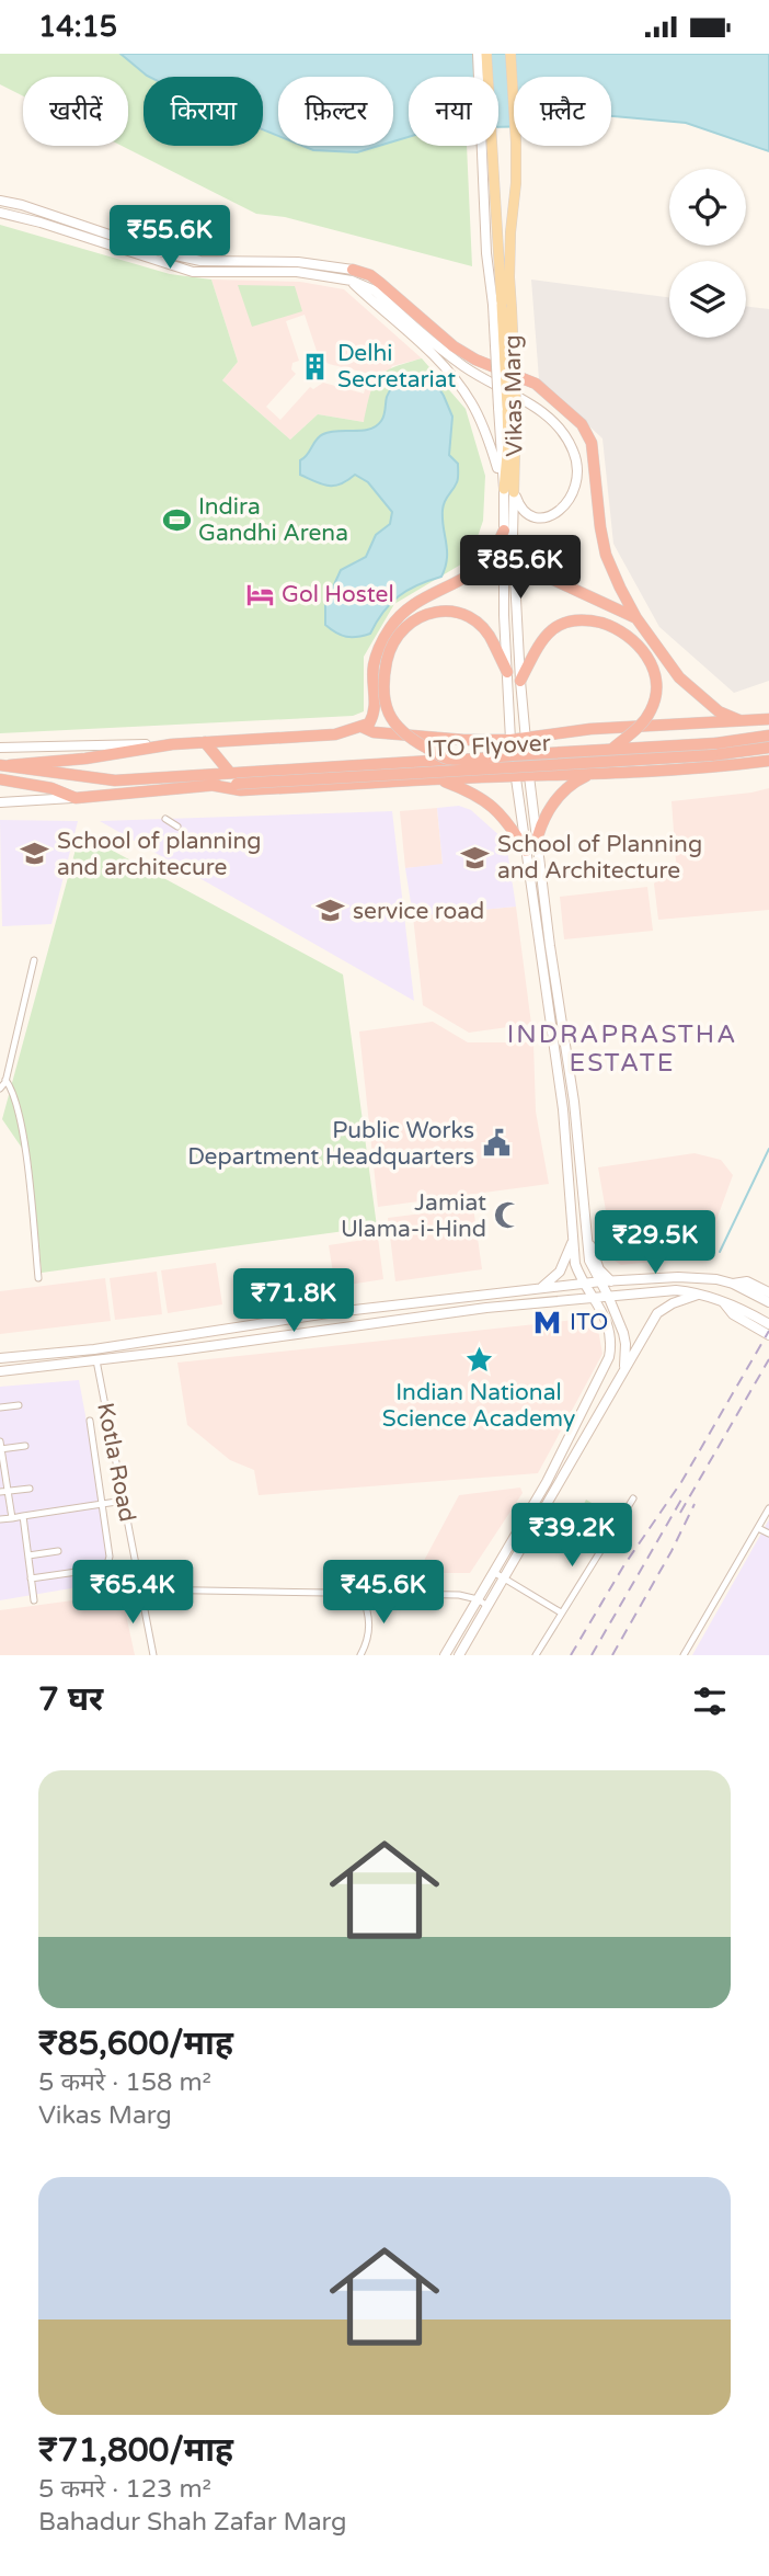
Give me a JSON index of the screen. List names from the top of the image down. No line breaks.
{"streets":{"highway":["ITO Flyover"],"main road":["Vikas Marg"],"street":["Kotla Road"]},"districts":["INDRAPRASTHA ESTATE"],"places":{"building":["Delhi Secretariat"],"sports":["Indira Gandhi Arena"],"hotel":["Gol Hostel"],"school or university":["School of planning and architecure","School of Planning and Architecture","service road"],"public building":["Public Works Department Headquarters"],"mosque":["Jamiat Ulama-i-Hind"],"metro station":["ITO"],"place":["Indian National Science Academy"]},"page":{"status":"14:15","chip":["खरीदें","किराया","फ़िल्टर","नया","फ़्लैट"],"price":["₹55.6K","₹85.6K","₹29.5K","₹71.8K","₹39.2K","₹65.4K","₹45.6K"],"heading":"7 घर","list":[{"name":"₹85,600/माह","note":"5 कमरे · 158 m² · Vikas Marg"},{"name":"₹71,800/माह","note":"5 कमरे · 123 m² · Bahadur Shah Zafar Marg"}]}}
